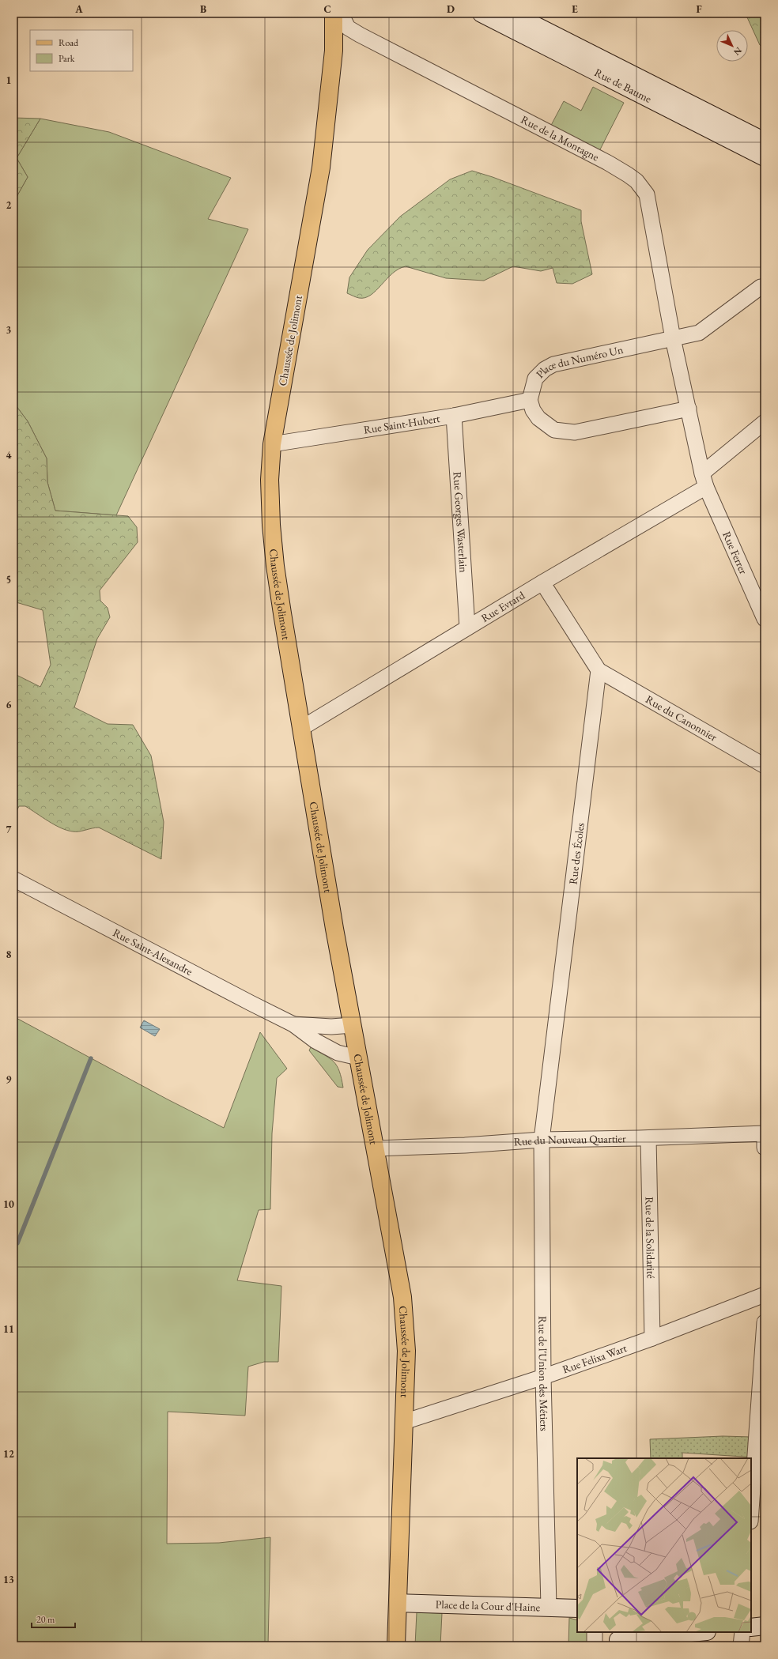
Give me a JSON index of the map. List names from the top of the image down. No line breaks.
{"streets":{"main road":["Rue de Baume","Chaussée de Jolimont","Place de la Cour d'Haine"],"street":["Rue de la Montagne","Place du Numéro Un","Rue Saint-Hubert","Rue Georges Wasterlain","Rue Ferrer","Rue Evrard","Rue du Canonnier","Rue des Écoles","Rue Saint-Alexandre","Rue du Nouveau Quartier","Rue de la Solidarité","Rue Felixa Wart","Rue de l'Union des Métiers"]},"crossings":[["Rue de la Montagne","Chaussée de Jolimont"],["Rue de la Montagne","Place du Numéro Un"],["Chaussée de Jolimont","Rue Saint-Hubert"],["Chaussée de Jolimont","Rue Evrard"],["Chaussée de Jolimont","Rue Saint-Alexandre"],["Chaussée de Jolimont","Rue du Nouveau Quartier"],["Chaussée de Jolimont","Rue Felixa Wart"],["Chaussée de Jolimont","Place de la Cour d'Haine"],["Place du Numéro Un","Rue Saint-Hubert"],["Rue Saint-Hubert","Rue Georges Wasterlain"],["Rue Georges Wasterlain","Rue Evrard"],["Rue Ferrer","Rue Evrard"],["Rue du Canonnier","Rue des Écoles"],["Rue des Écoles","Rue du Nouveau Quartier"],["Rue des Écoles","Rue de l'Union des Métiers"],["Rue du Nouveau Quartier","Rue de la Solidarité"],["Rue du Nouveau Quartier","Rue de l'Union des Métiers"],["Rue de la Solidarité","Rue Felixa Wart"],["Rue Felixa Wart","Rue de l'Union des Métiers"],["Rue de l'Union des Métiers","Place de la Cour d'Haine"]],"legend":["Road","Park"],"scale_bar":"20 m","north":"bottom right","grid":{"columns":["A","B","C","D","E","F"],"rows":["1","2","3","4","5","6","7","8","9","10","11","12","13"]}}
